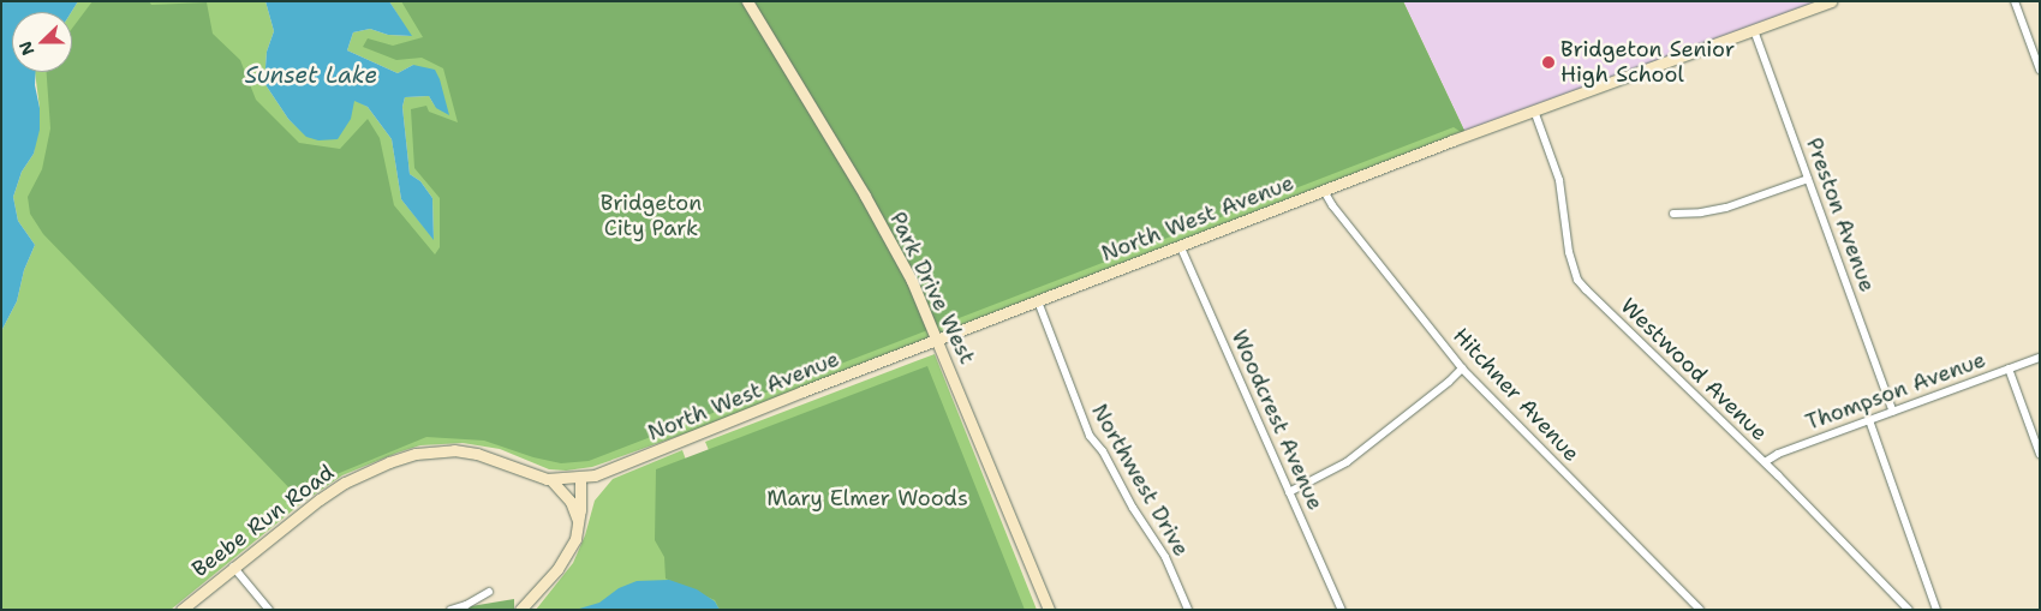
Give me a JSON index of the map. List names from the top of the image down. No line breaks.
{"streets":{"main road":["North West Avenue","Park Drive West","Beebe Run Road"],"street":["Preston Avenue","Westwood Avenue","Thompson Avenue","Hitchner Avenue","Woodcrest Avenue","Northwest Drive"]},"crossings":[["Preston Avenue","North West Avenue"],["Preston Avenue","Thompson Avenue"],["North West Avenue","Park Drive West"],["North West Avenue","Westwood Avenue"],["North West Avenue","Hitchner Avenue"],["North West Avenue","Woodcrest Avenue"],["North West Avenue","Northwest Drive"],["North West Avenue","Beebe Run Road"],["Westwood Avenue","Thompson Avenue"]],"water":["Sunset Lake"],"parks":["Bridgeton City Park","Mary Elmer Woods"],"places":["Bridgeton Senior High School"],"north":"left"}
